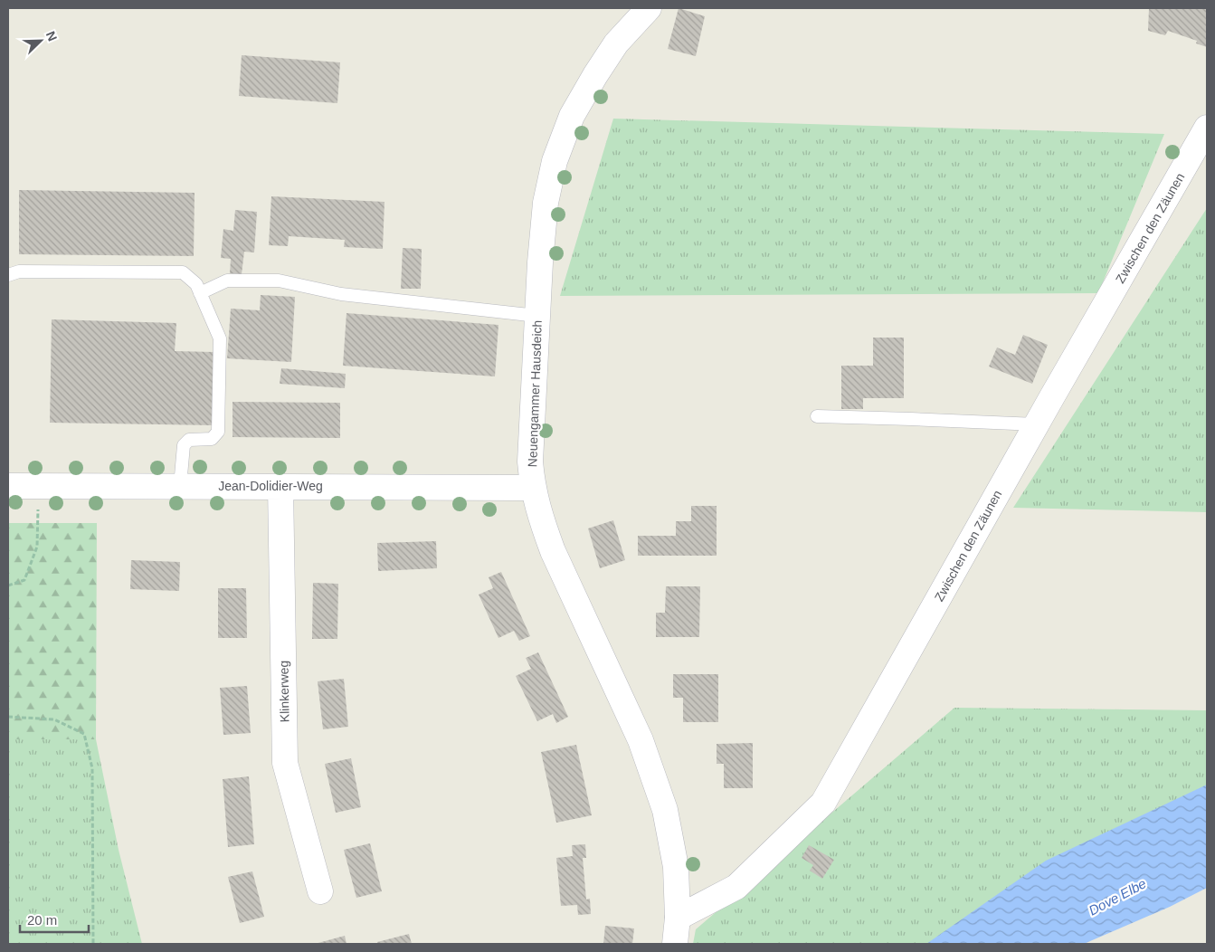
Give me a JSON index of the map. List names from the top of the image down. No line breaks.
{"streets":{"street":["Zwischen den Zäunen","Neuengammer Hausdeich","Jean-Dolidier-Weg","Klinkerweg"]},"crossings":[["Zwischen den Zäunen","Neuengammer Hausdeich"],["Neuengammer Hausdeich","Jean-Dolidier-Weg"],["Jean-Dolidier-Weg","Klinkerweg"]],"water":["Dove Elbe"],"scale_bar":"20 m","north":"top right"}
